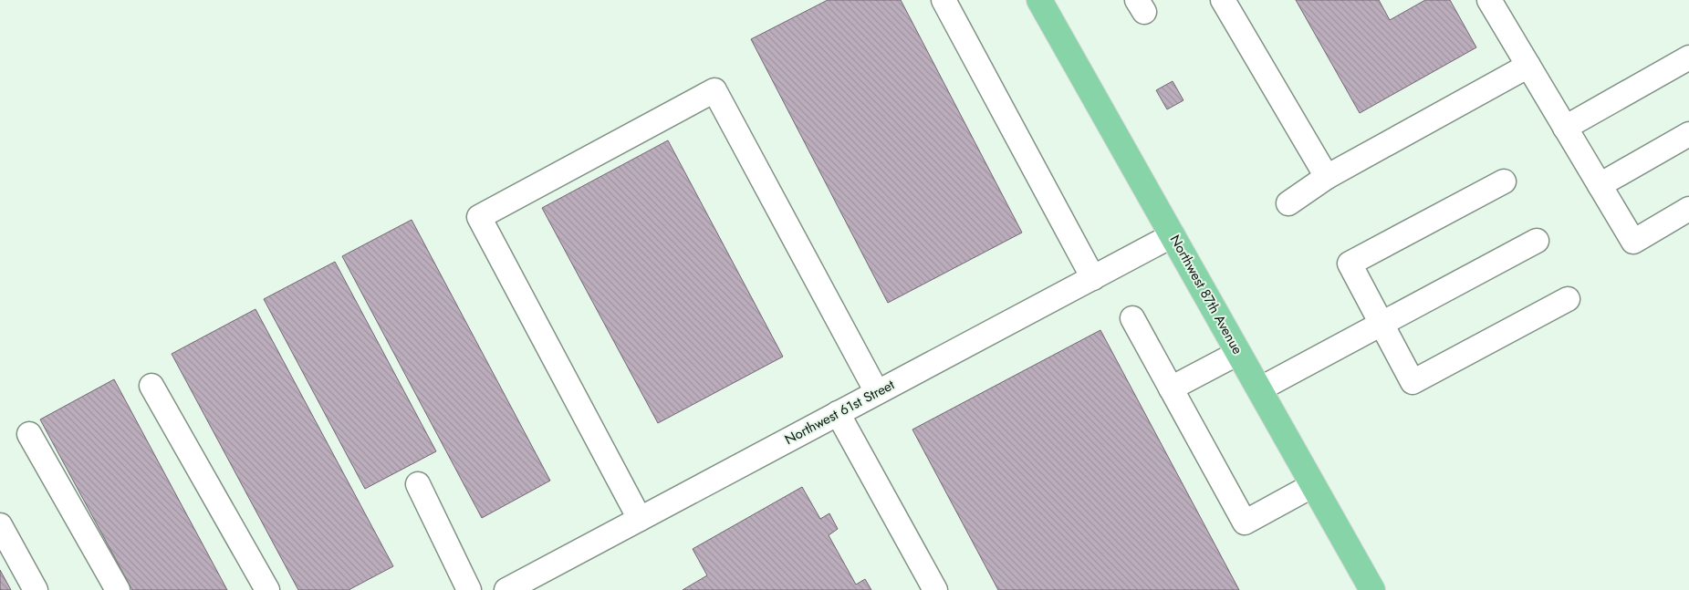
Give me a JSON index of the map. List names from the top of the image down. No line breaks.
{"streets":{"main road":["Northwest 87th Avenue"],"street":["Northwest 61st Street"]},"crossings":[["Northwest 87th Avenue","Northwest 61st Street"]]}
